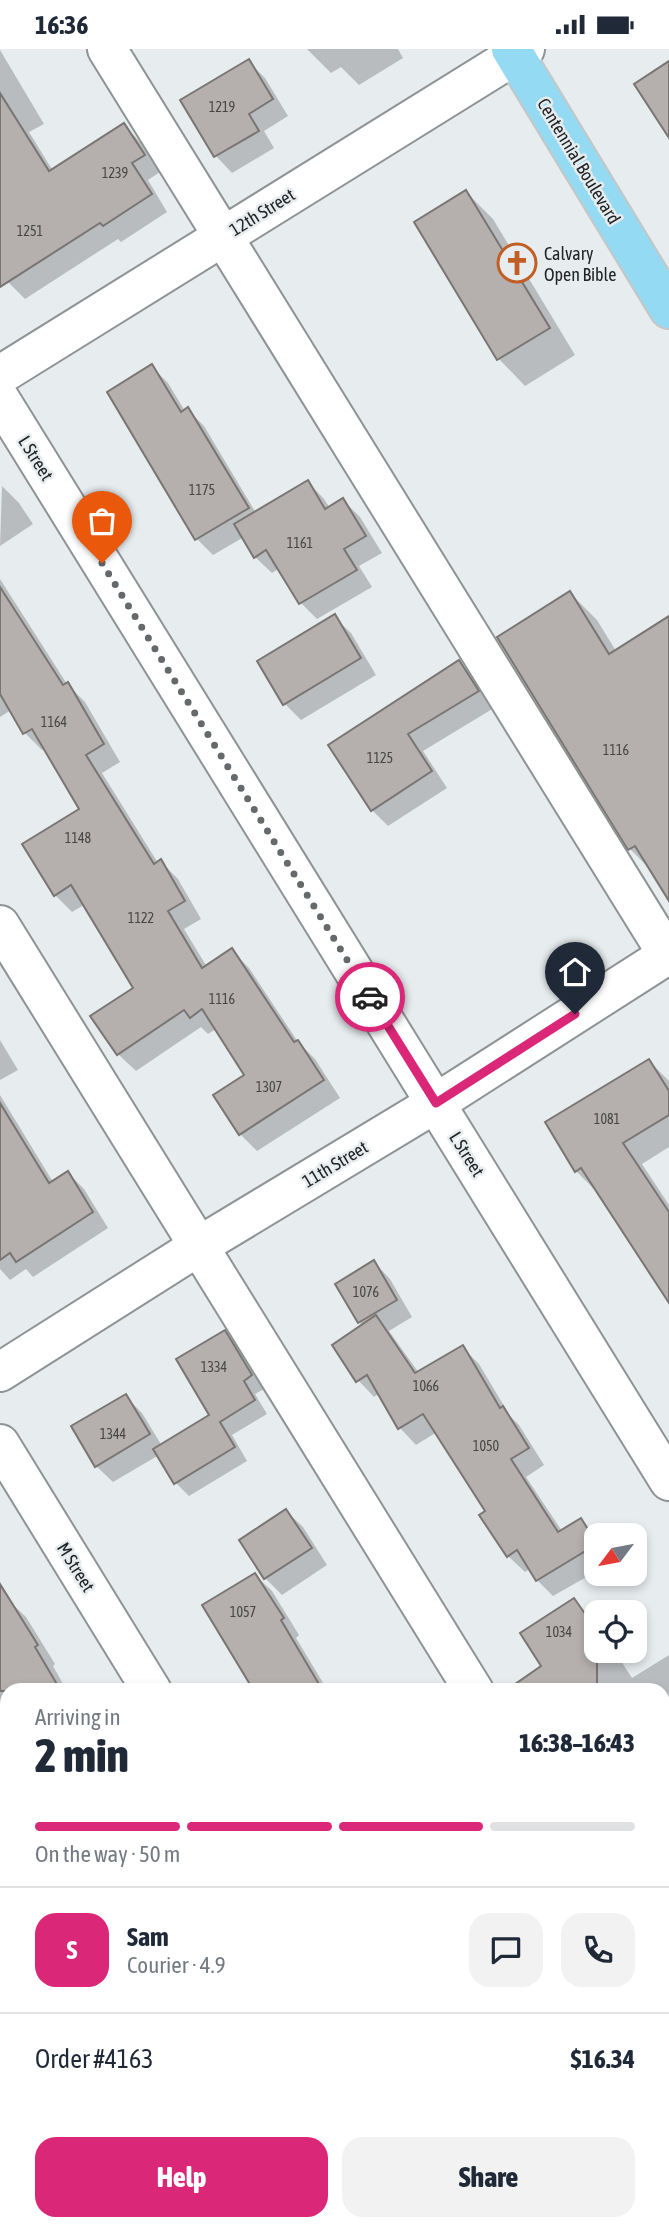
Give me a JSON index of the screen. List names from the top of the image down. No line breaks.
{"streets":{"main road":["Centennial Boulevard"],"street":["12th Street","L Street","11th Street","M Street"]},"crossings":[["Centennial Boulevard","12th Street"],["L Street","11th Street"]],"places":{"church":["Calvary Open Bible"]},"house_numbers":["1219","1239","1251","1175","1161","1164","1116","1125","1148","1122","1116","1307","1081","1076","1334","1066","1344","1050","1057","1034"],"north":"bottom left","page":{"status":"16:36","heading":["2 min","Arriving in","16:38–16:43"],"panel":["Sam","Courier · 4.9","Order #4163","$16.34"],"bar":"On the way · 50 m","round":"S","buttons":["Help","Share"]}}
